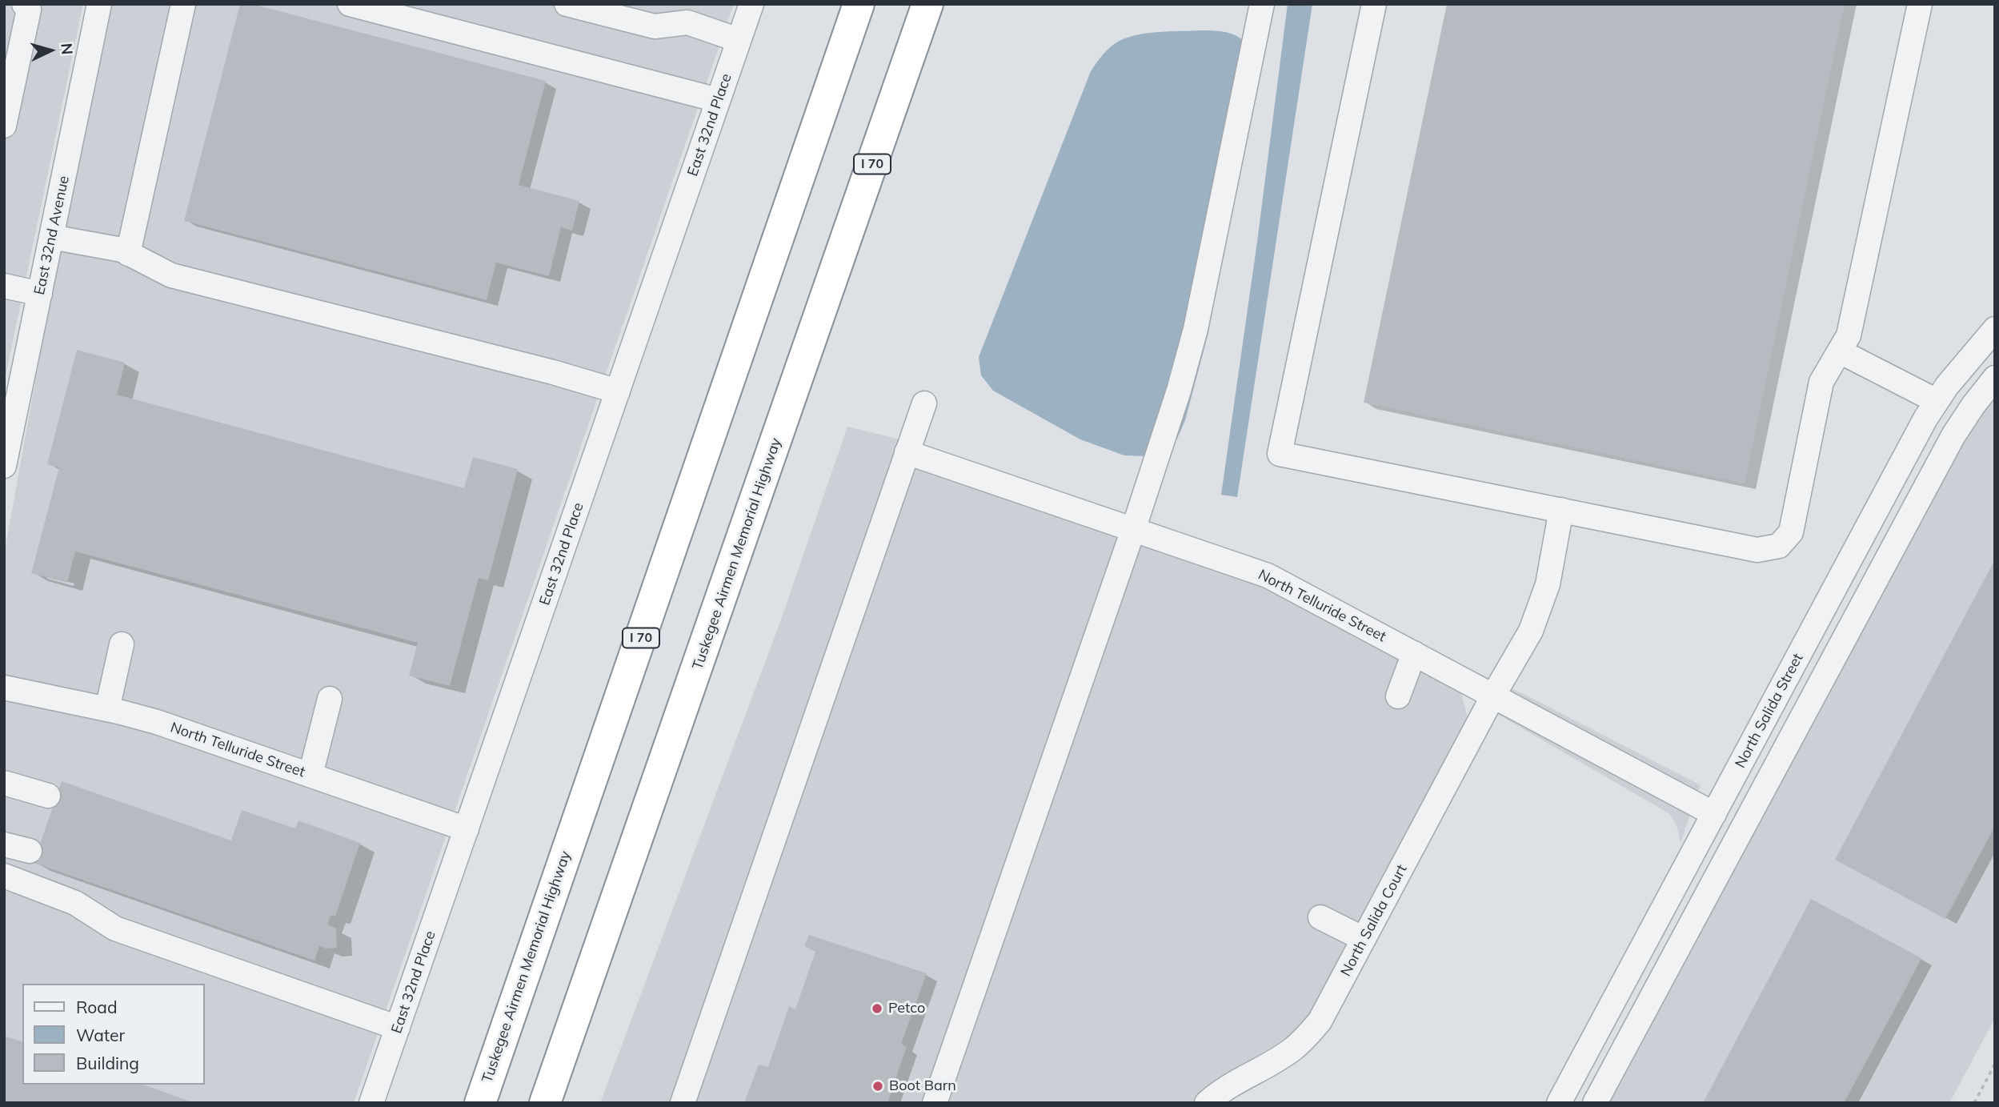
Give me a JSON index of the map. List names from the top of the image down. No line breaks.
{"streets":{"highway":["I 70","Tuskegee Airmen Memorial Highway"],"street":["East 32nd Place","East 32nd Avenue","North Telluride Street","North Salida Street","North Salida Court"]},"crossings":[["East 32nd Place","North Telluride Street"],["North Telluride Street","North Salida Street"],["North Telluride Street","North Salida Court"]],"places":["Petco","Boot Barn"],"legend":["Road","Water","Building"],"north":"right"}
